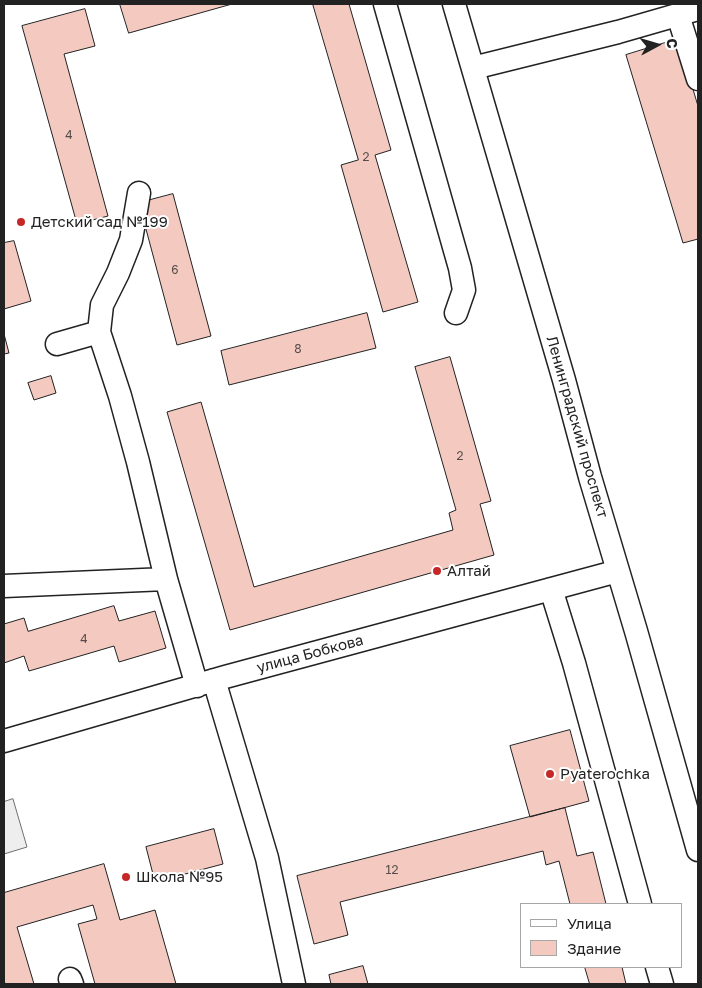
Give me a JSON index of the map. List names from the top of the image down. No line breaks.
{"streets":{"street":["Ленинградский проспект","улица Бобкова"]},"crossings":[["Ленинградский проспект","улица Бобкова"]],"places":["Детский сад №199","Алтай","Pyaterochka","Школа №95"],"house_numbers":["4","2","6","8","2","4","12"],"legend":["Улица","Здание"],"north":"right"}
